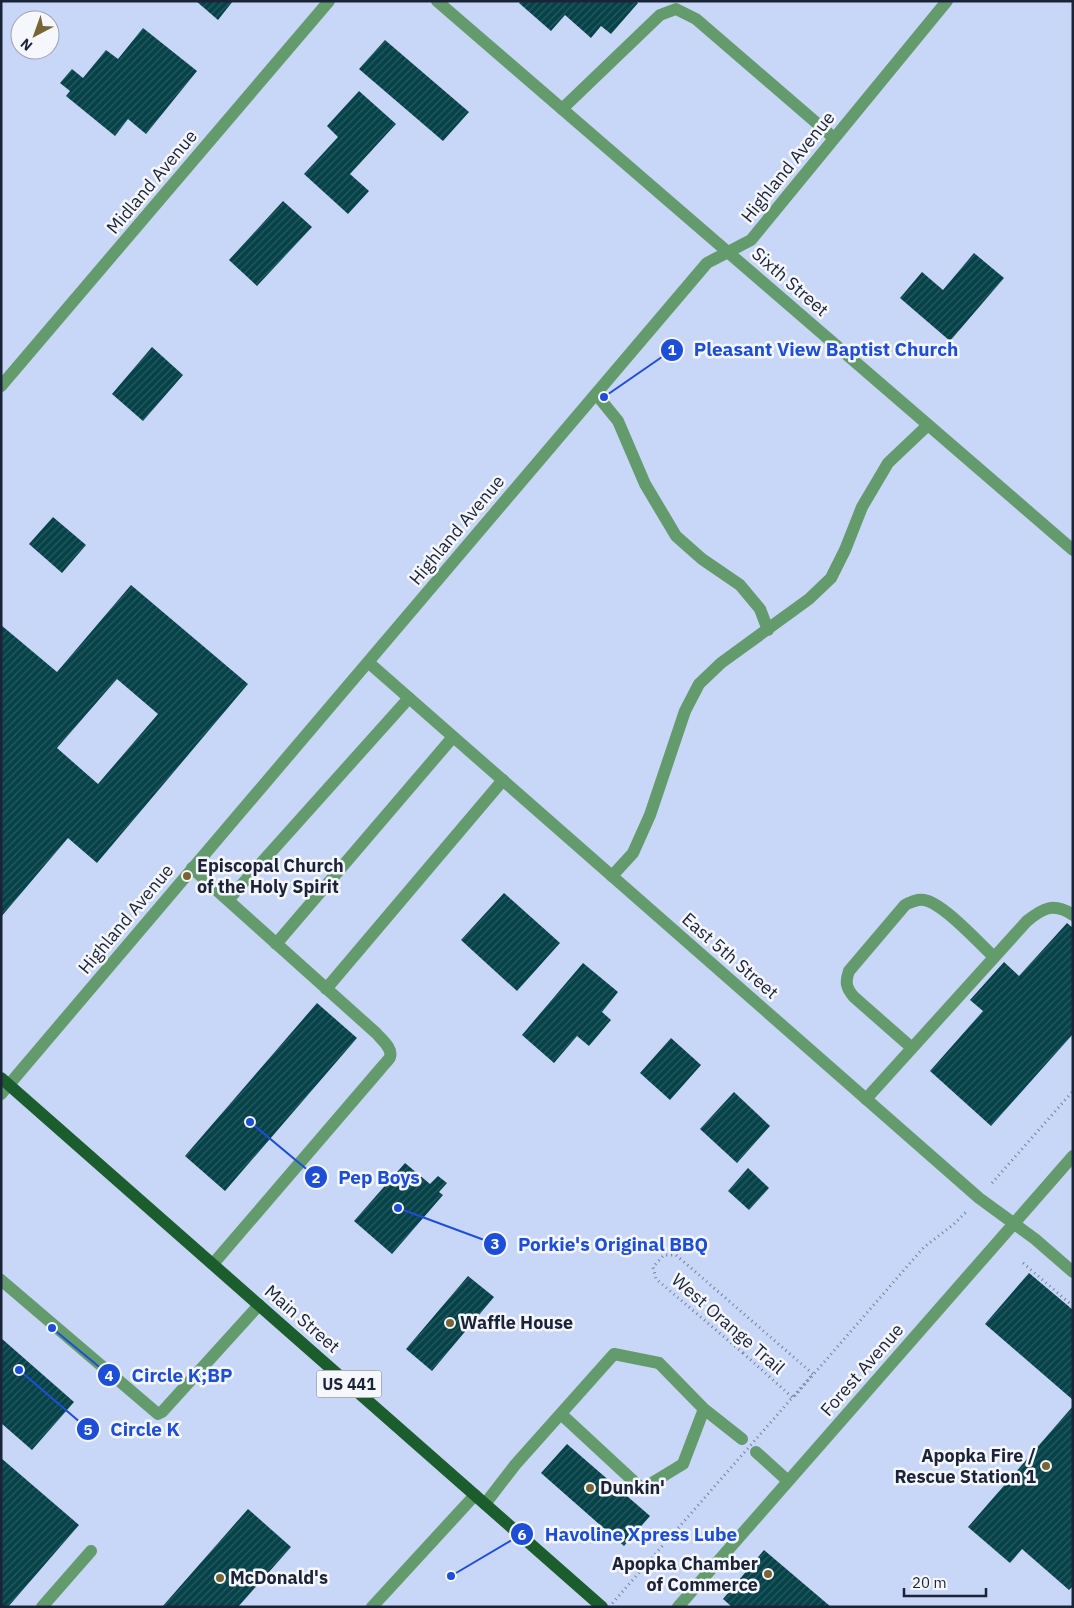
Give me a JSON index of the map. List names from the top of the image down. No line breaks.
{"streets":{"main road":["Main Street","US 441"],"street":["Highland Avenue","Midland Avenue","Sixth Street","East 5th Street","Forest Avenue"],"path":["West Orange Trail"]},"crossings":[["Highland Avenue","Sixth Street"],["Highland Avenue","East 5th Street"],["Highland Avenue","Main Street"],["East 5th Street","West Orange Trail"],["East 5th Street","Forest Avenue"]],"places":["Pleasant View Baptist Church","Episcopal Church of the Holy Spirit","Pep Boys","Porkie's Original BBQ","Waffle House","Circle K;BP","Circle K","Apopka Fire / Rescue Station 1","Dunkin'","Apopka Chamber of Commerce","Havoline Xpress Lube","McDonald's"],"scale_bar":"20 m","north":"bottom left"}
